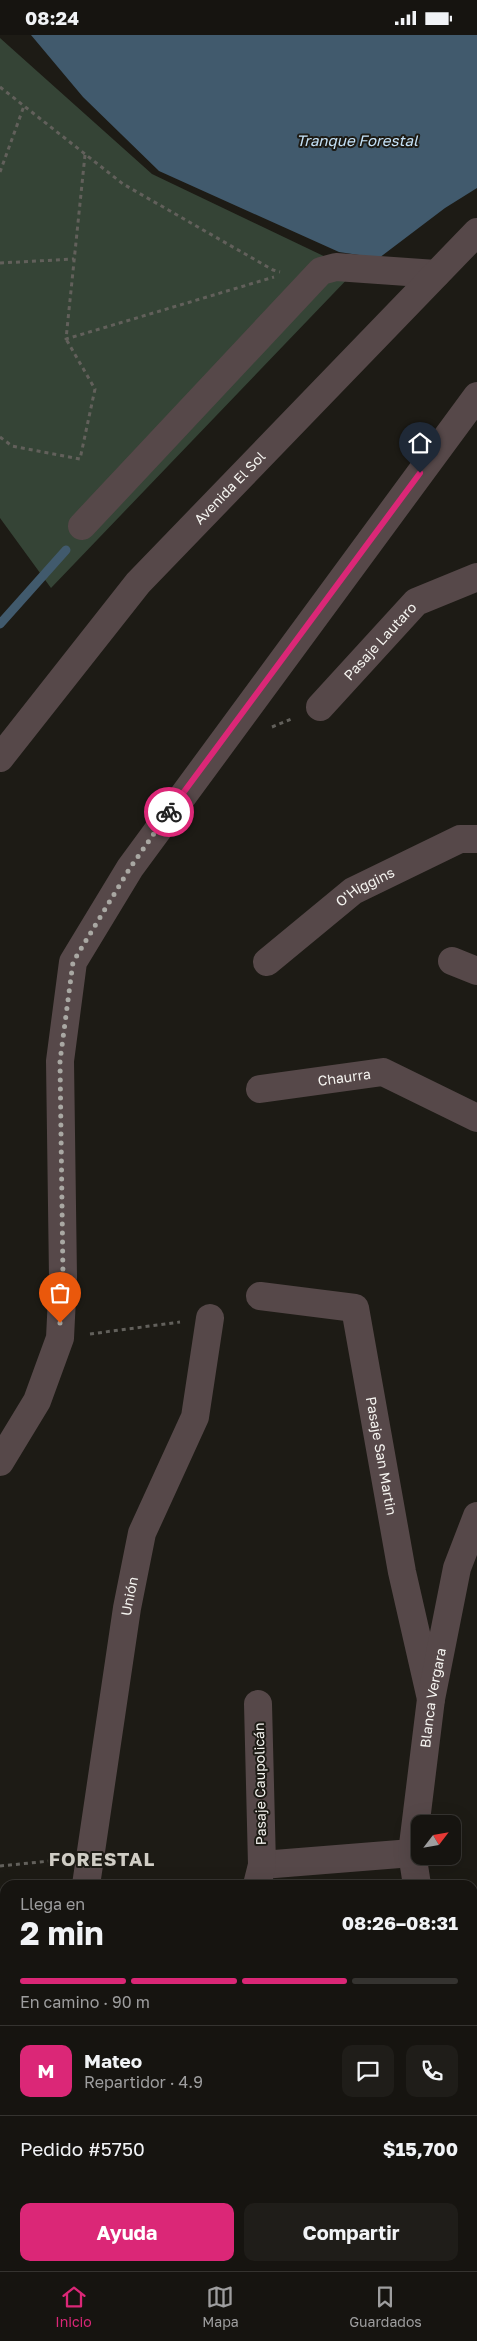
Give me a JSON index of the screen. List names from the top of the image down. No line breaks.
{"streets":{"street":["Avenida El Sol","Pasaje Lautaro","O'Higgins","Chaurra","Pasaje San Martin","Unión","Blanca Vergara","Pasaje Caupolicán"]},"crossings":[["Pasaje San Martin","Blanca Vergara"]],"districts":["FORESTAL"],"water":["Tranque Forestal"],"north":"top right","page":{"status":"08:24","heading":["2 min","Llega en","08:26–08:31"],"panel":["Mateo","Repartidor · 4.9","Pedido #5750","$15,700"],"bar":"En camino · 90 m","round":"M","buttons":["Ayuda","Compartir"],"tabs":["Inicio","Mapa","Guardados"]}}
